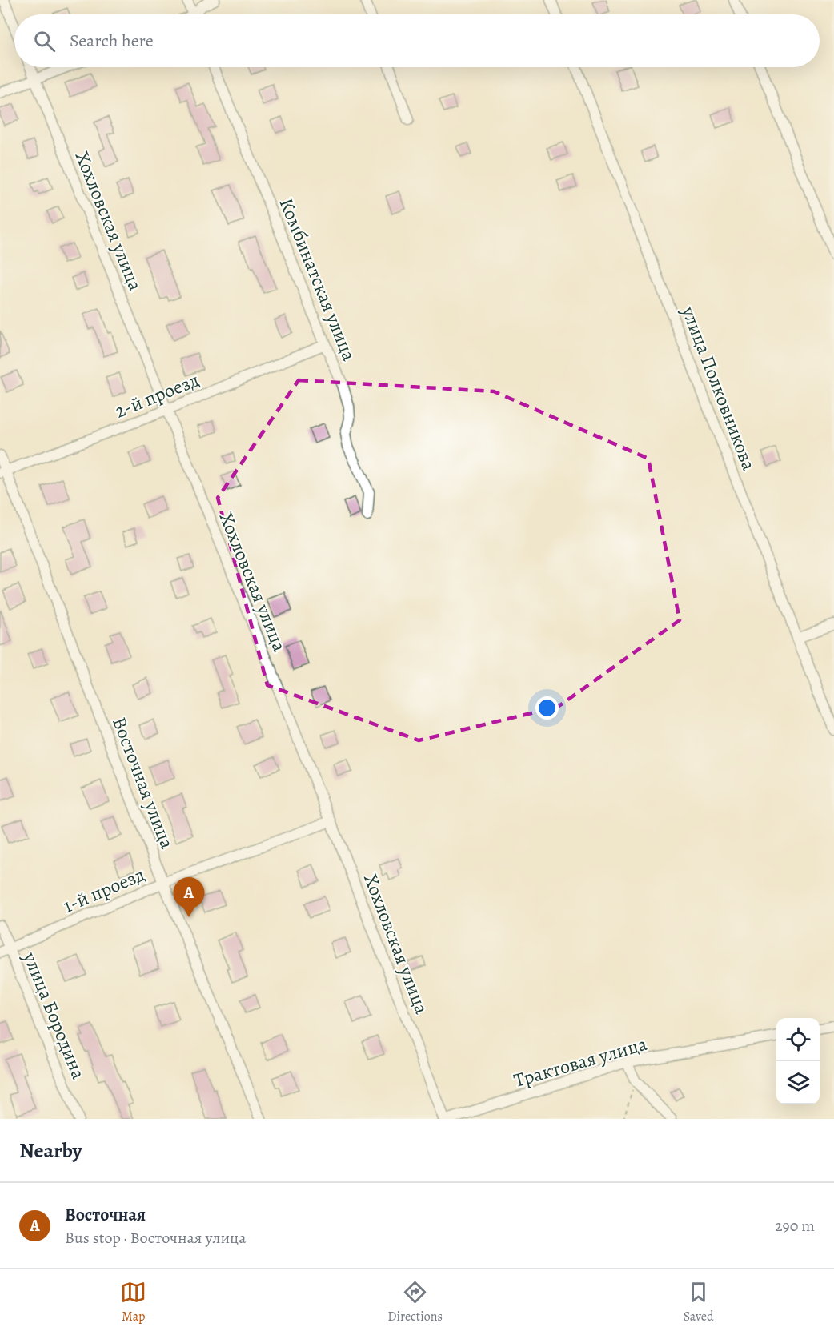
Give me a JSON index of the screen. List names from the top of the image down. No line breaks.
{"streets":{"street":["Хохловская улица","Комбинатская улица","улица Полковникова","2-й проезд","Восточная улица","1-й проезд","улица Бородина","Трактовая улица"]},"crossings":[["Хохловская улица","2-й проезд"],["Хохловская улица","1-й проезд"],["Комбинатская улица","2-й проезд"],["2-й проезд","Восточная улица"],["Восточная улица","1-й проезд"],["1-й проезд","улица Бородина"]],"page":{"search":"Search here","pins":"A","heading":"Nearby","list":[{"mark":"A","name":"Восточная","note":"Bus stop · Восточная улица","value":"290 m"}],"nav":["Map","Directions","Saved"]}}
